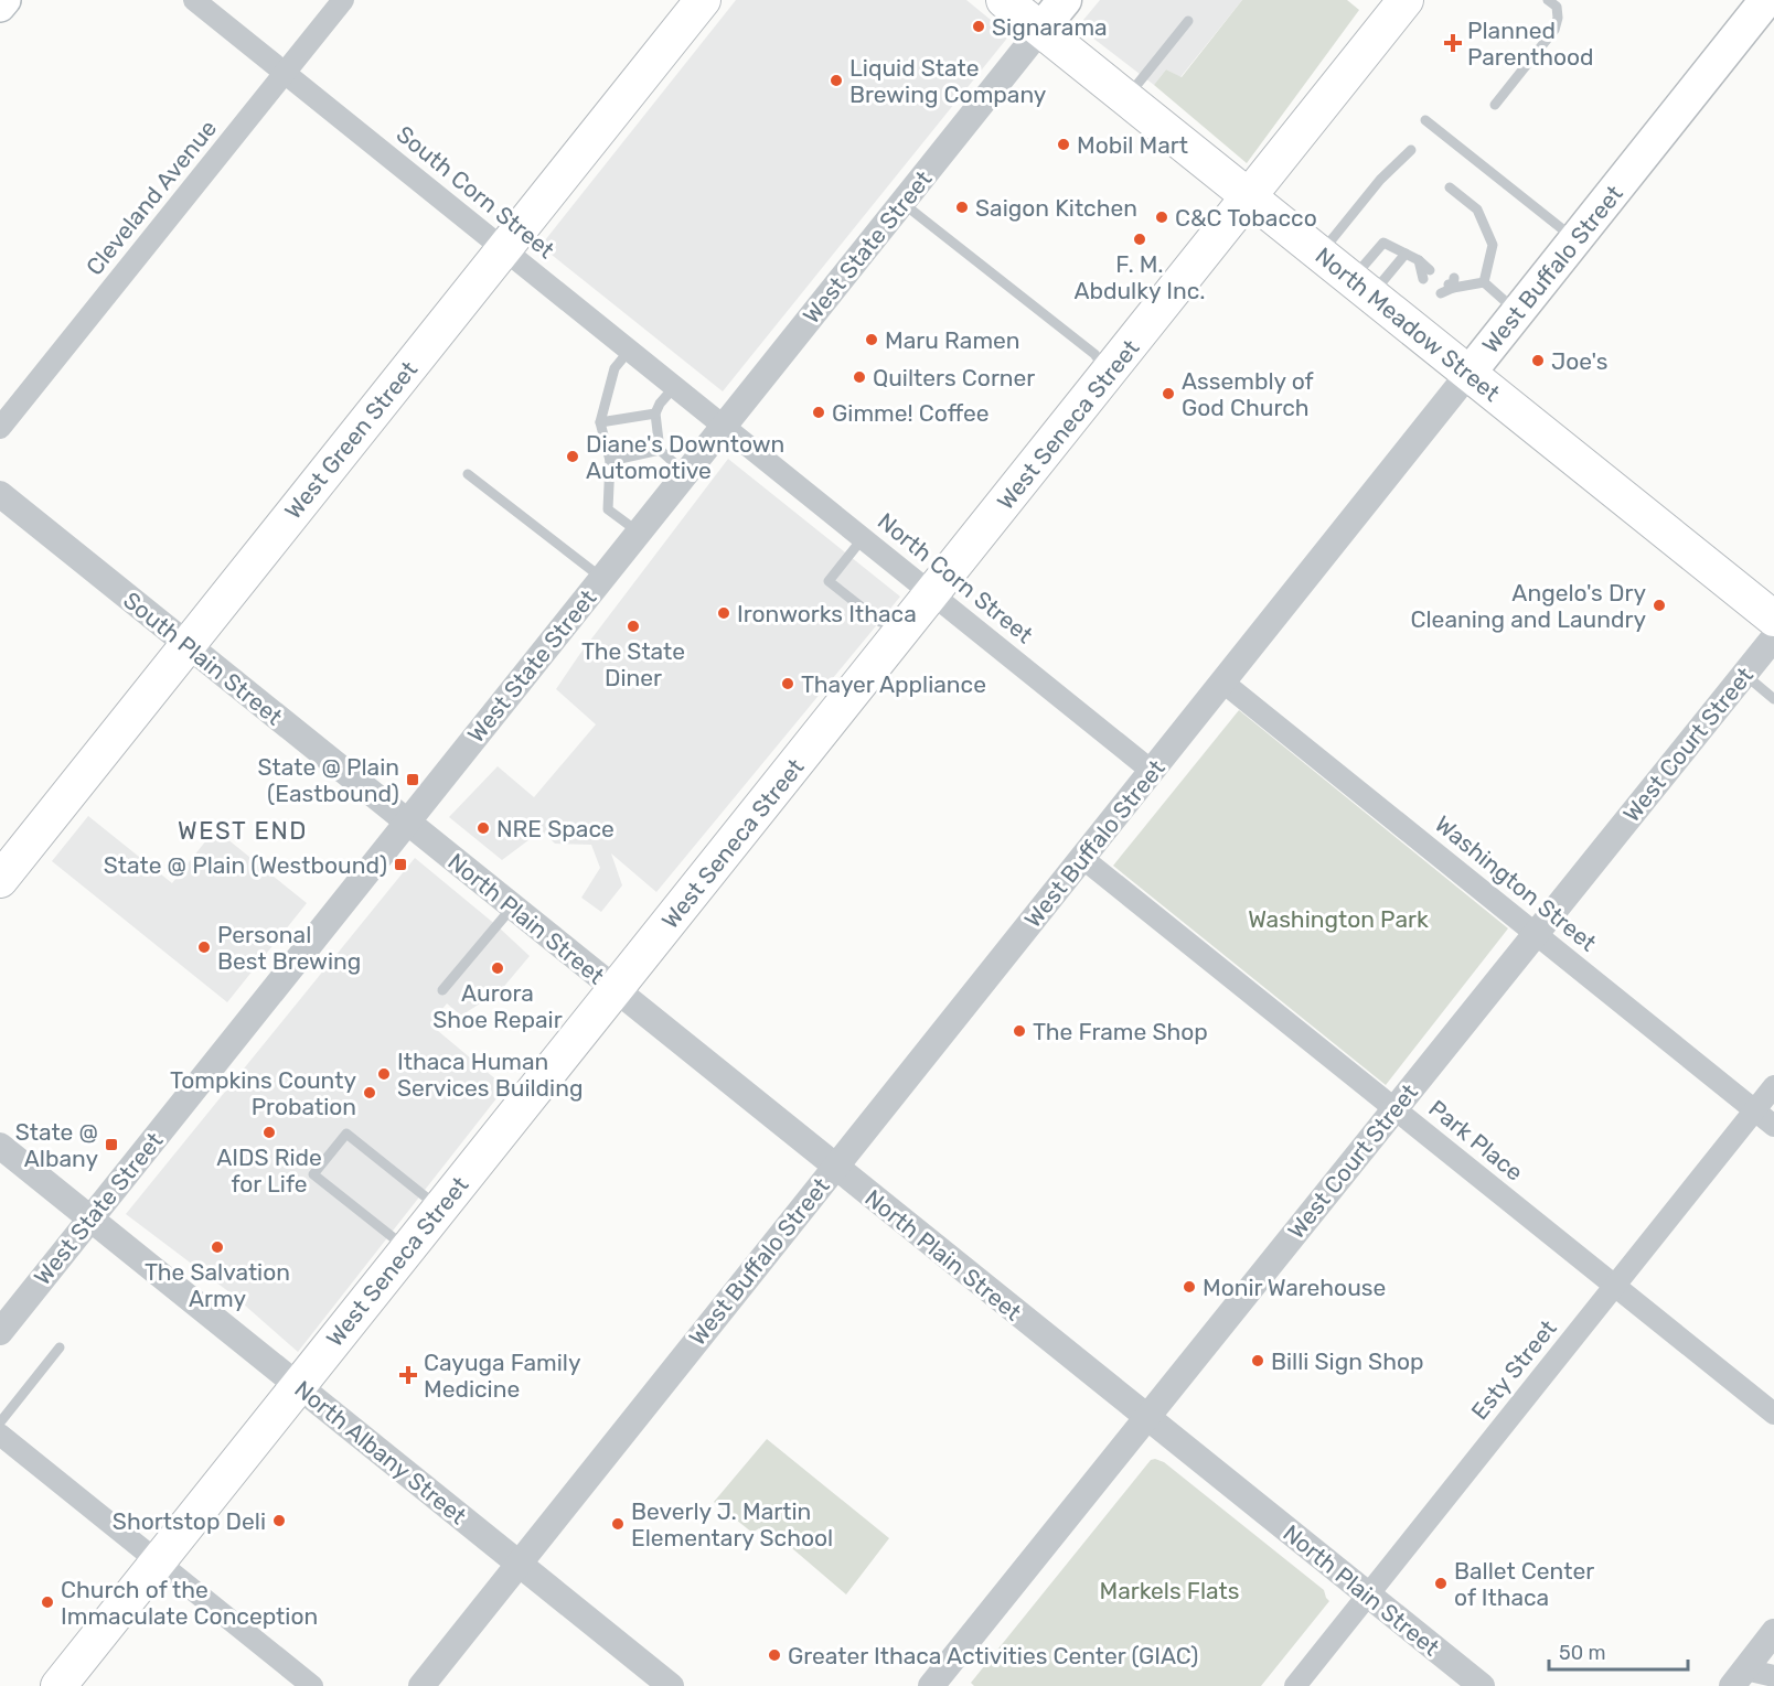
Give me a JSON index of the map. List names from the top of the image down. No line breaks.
{"streets":{"highway":["North Meadow Street","West Seneca Street","West Green Street"],"main road":["West State Street","West Buffalo Street"],"street":["South Corn Street","Cleveland Avenue","North Corn Street","South Plain Street","West Court Street","Washington Street","North Plain Street","Park Place","Esty Street","North Albany Street"]},"crossings":[["South Corn Street","Cleveland Avenue"],["South Corn Street","West State Street"],["South Corn Street","West Green Street"],["South Corn Street","North Corn Street"],["West State Street","North Meadow Street"],["West State Street","North Corn Street"],["West State Street","South Plain Street"],["West State Street","North Plain Street"],["West State Street","North Albany Street"],["West Buffalo Street","North Meadow Street"],["West Buffalo Street","North Corn Street"],["West Buffalo Street","Washington Street"],["West Buffalo Street","North Plain Street"],["West Buffalo Street","Park Place"],["West Buffalo Street","North Albany Street"],["North Meadow Street","West Seneca Street"],["West Seneca Street","North Corn Street"],["West Seneca Street","North Plain Street"],["West Seneca Street","North Albany Street"],["West Green Street","South Plain Street"],["South Plain Street","North Plain Street"],["West Court Street","Washington Street"],["West Court Street","North Plain Street"],["West Court Street","Park Place"],["Washington Street","Esty Street"],["North Plain Street","Esty Street"],["Park Place","Esty Street"]],"districts":["WEST END"],"parks":["Washington Park","Markels Flats"],"places":{"other":["Signarama","Liquid State Brewing Company","Mobil Mart","Saigon Kitchen","C&C Tobacco","F. M. Abdulky Inc.","Maru Ramen","Joe's","Quilters Corner","Assembly of God Church","Gimme! Coffee","Diane's Downtown Automotive","Angelo's Dry Cleaning and Laundry","Ironworks Ithaca","The State Diner","Thayer Appliance","NRE Space","Personal Best Brewing","Aurora Shoe Repair","The Frame Shop","Ithaca Human Services Building","Tompkins County Probation","AIDS Ride for Life","The Salvation Army","Monir Warehouse","Billi Sign Shop","Shortstop Deli","Beverly J. Martin Elementary School","Ballet Center of Ithaca","Church of the Immaculate Conception","Greater Ithaca Activities Center (GIAC)"],"health":["Planned Parenthood","Cayuga Family Medicine"],"transit":["State @ Plain (Eastbound)","State @ Plain (Westbound)","State @ Albany"]},"scale_bar":"50 m"}
